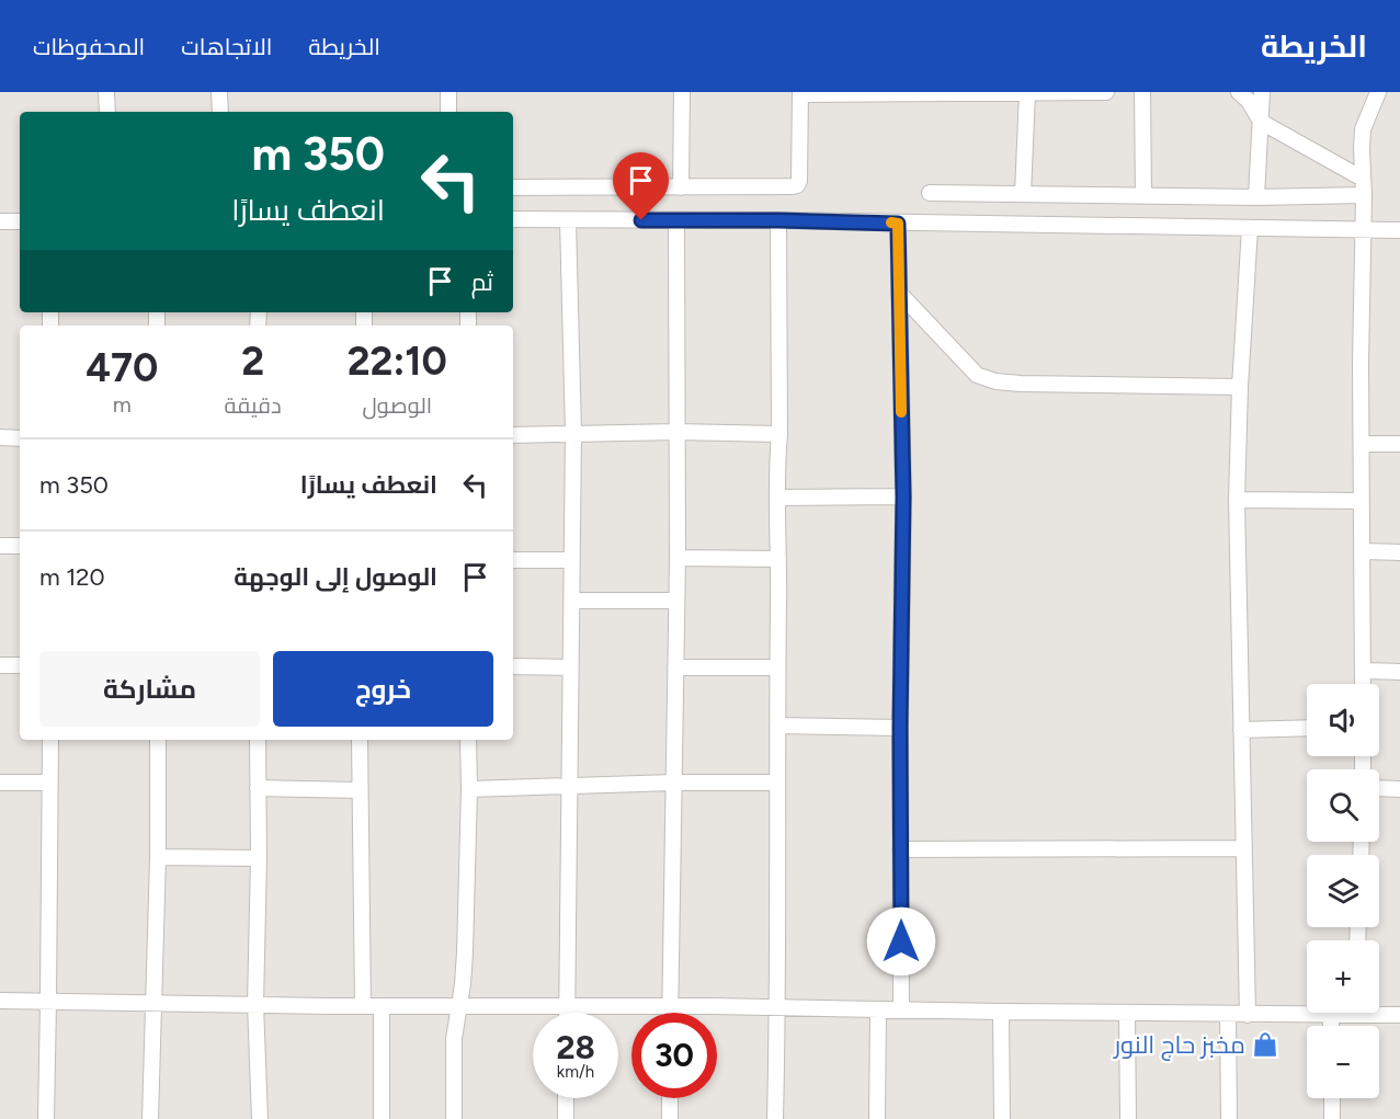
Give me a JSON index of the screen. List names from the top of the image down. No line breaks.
{"places":{"shop":["مخبز حاج النور"]},"page":{"header":"الخريطة","nav":["الخريطة","الاتجاهات","المحفوظات"],"turn":["350 m","انعطف يسارًا"],"then":"ثم","eta":["22:10","الوصول","2","دقيقة","470","m"],"list":[{"name":"انعطف يسارًا","value":"350 m"},{"name":"الوصول إلى الوجهة","value":"120 m"}],"buttons":["خروج","مشاركة"],"map_buttons":["+","−"],"speed":"28 km/h","limit":"30"}}
